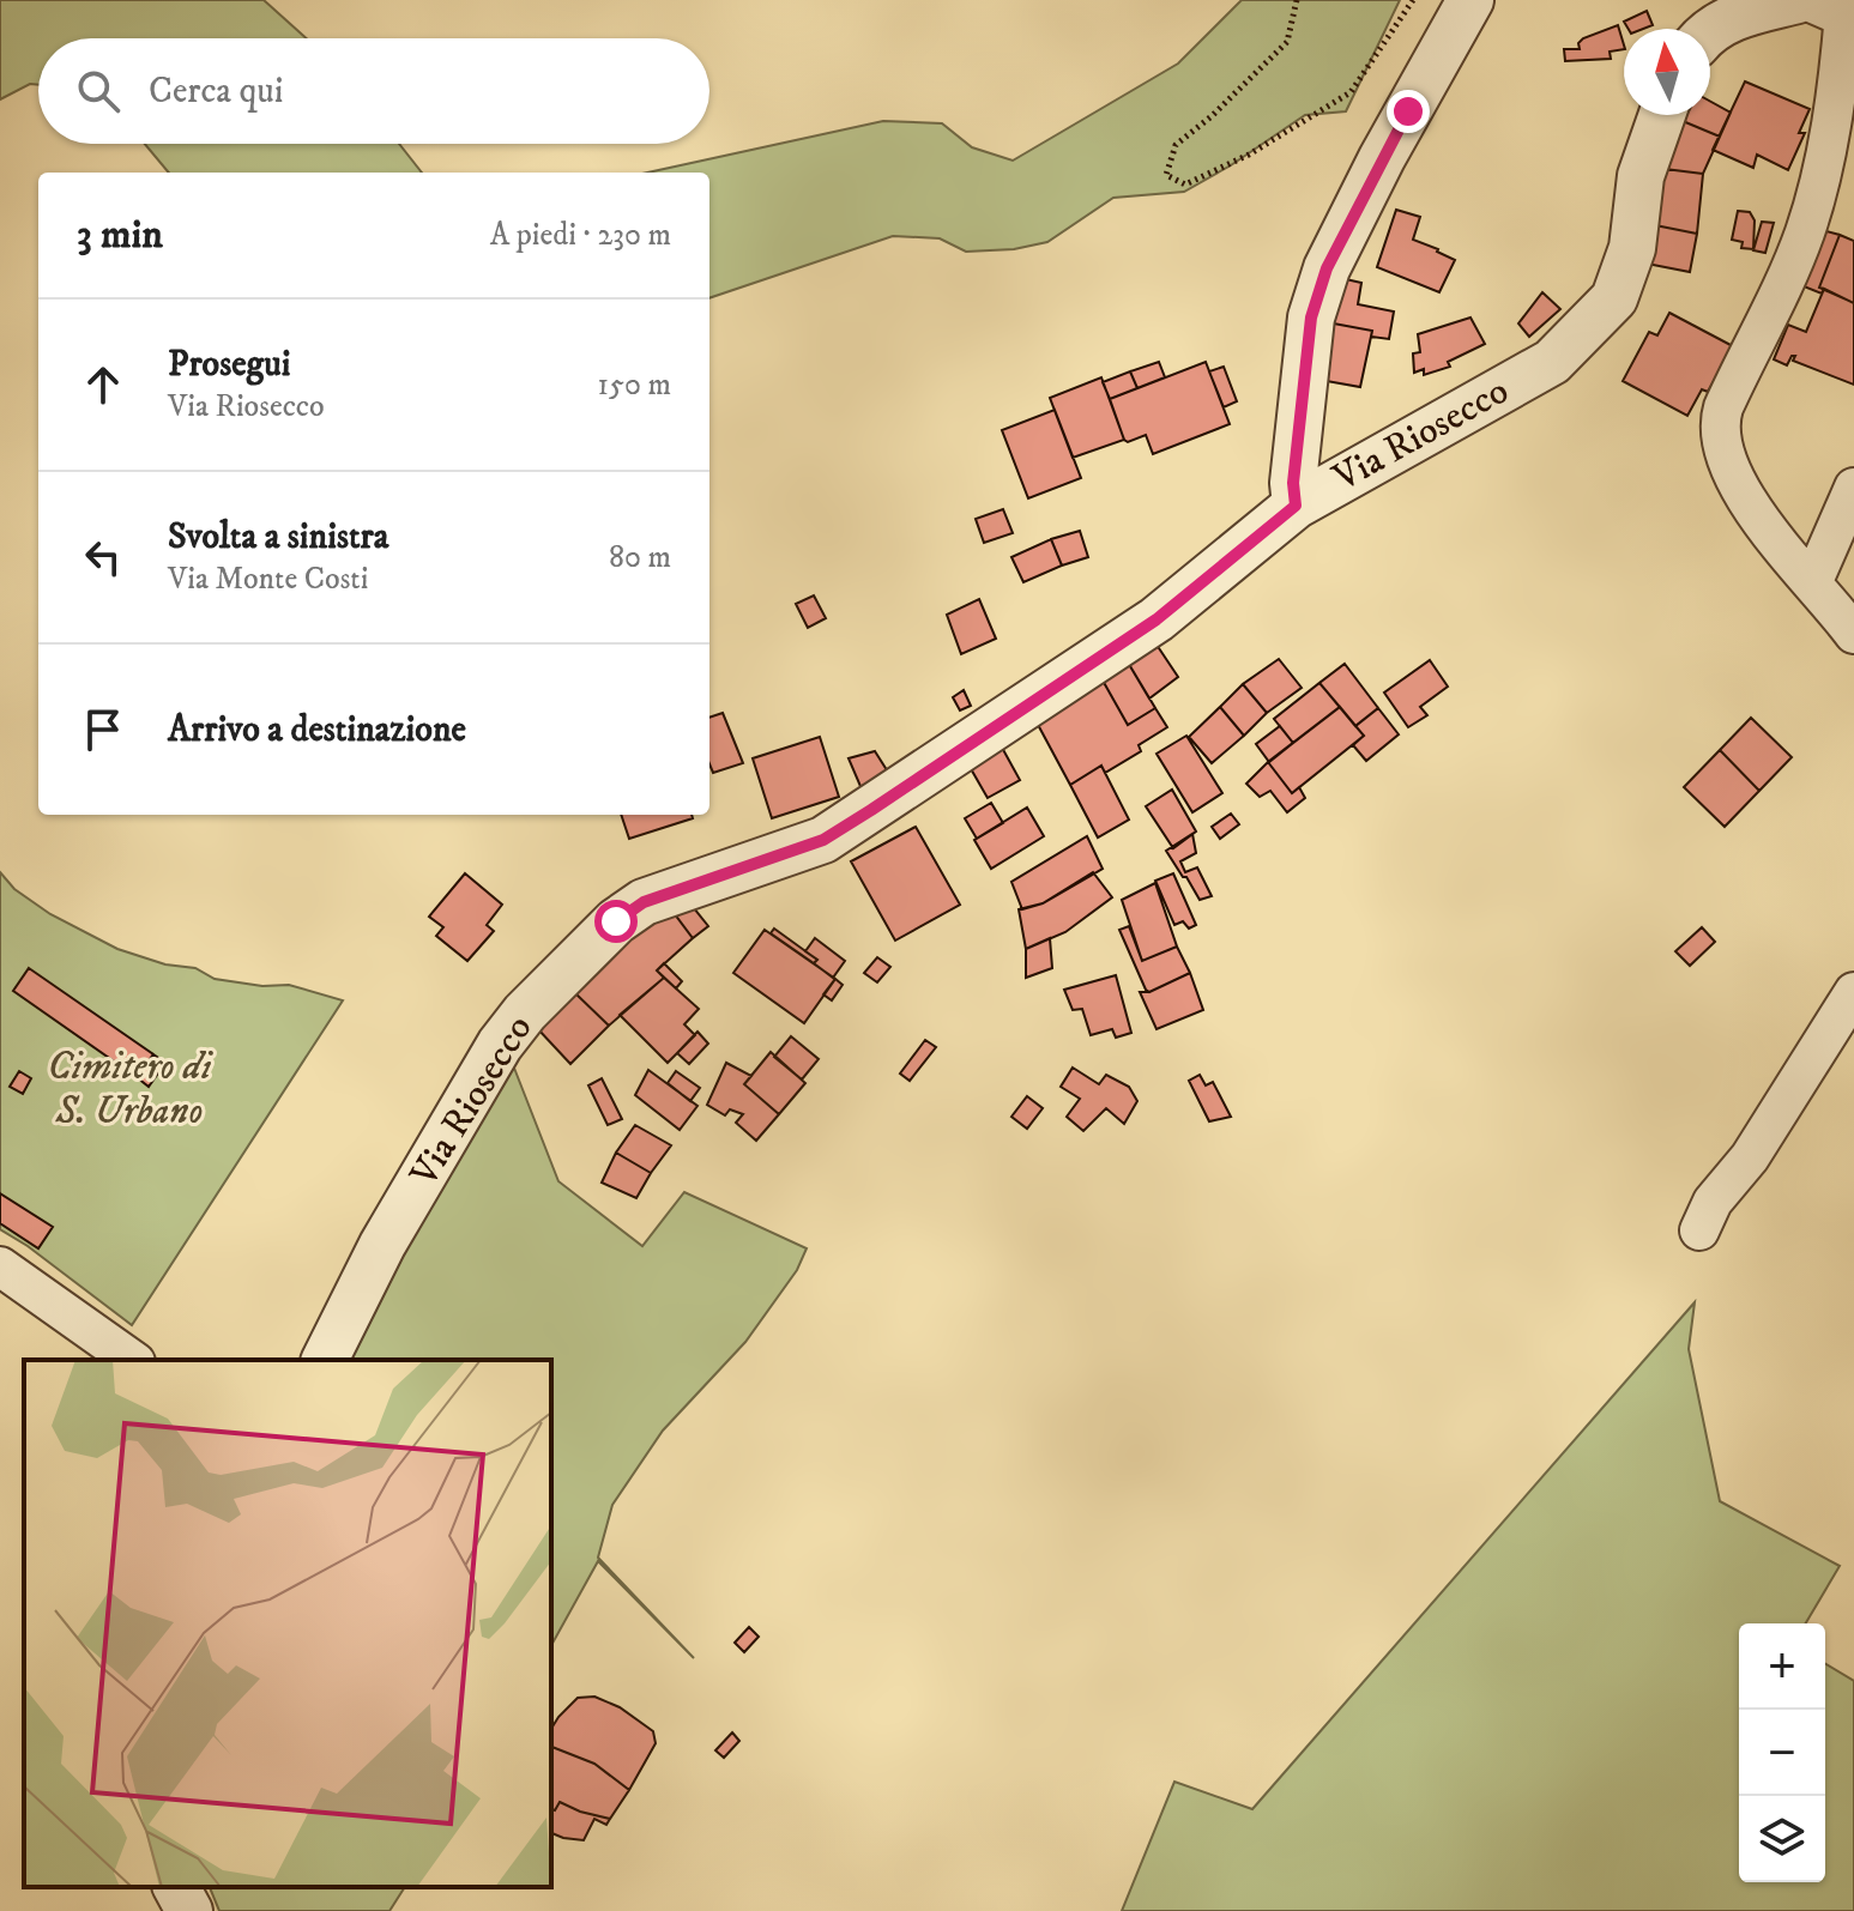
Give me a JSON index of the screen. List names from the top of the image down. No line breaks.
{"streets":{"street":["Via Riosecco"]},"parks":["Cimitero di S. Urbano"],"north":"top","page":{"search":"Cerca qui","heading":["3 min","A piedi · 230 m"],"list":[["Prosegui","Via Riosecco","150 m"],["Svolta a sinistra","Via Monte Costi","80 m"],"Arrivo a destinazione"],"map_buttons":["+","−"]}}
